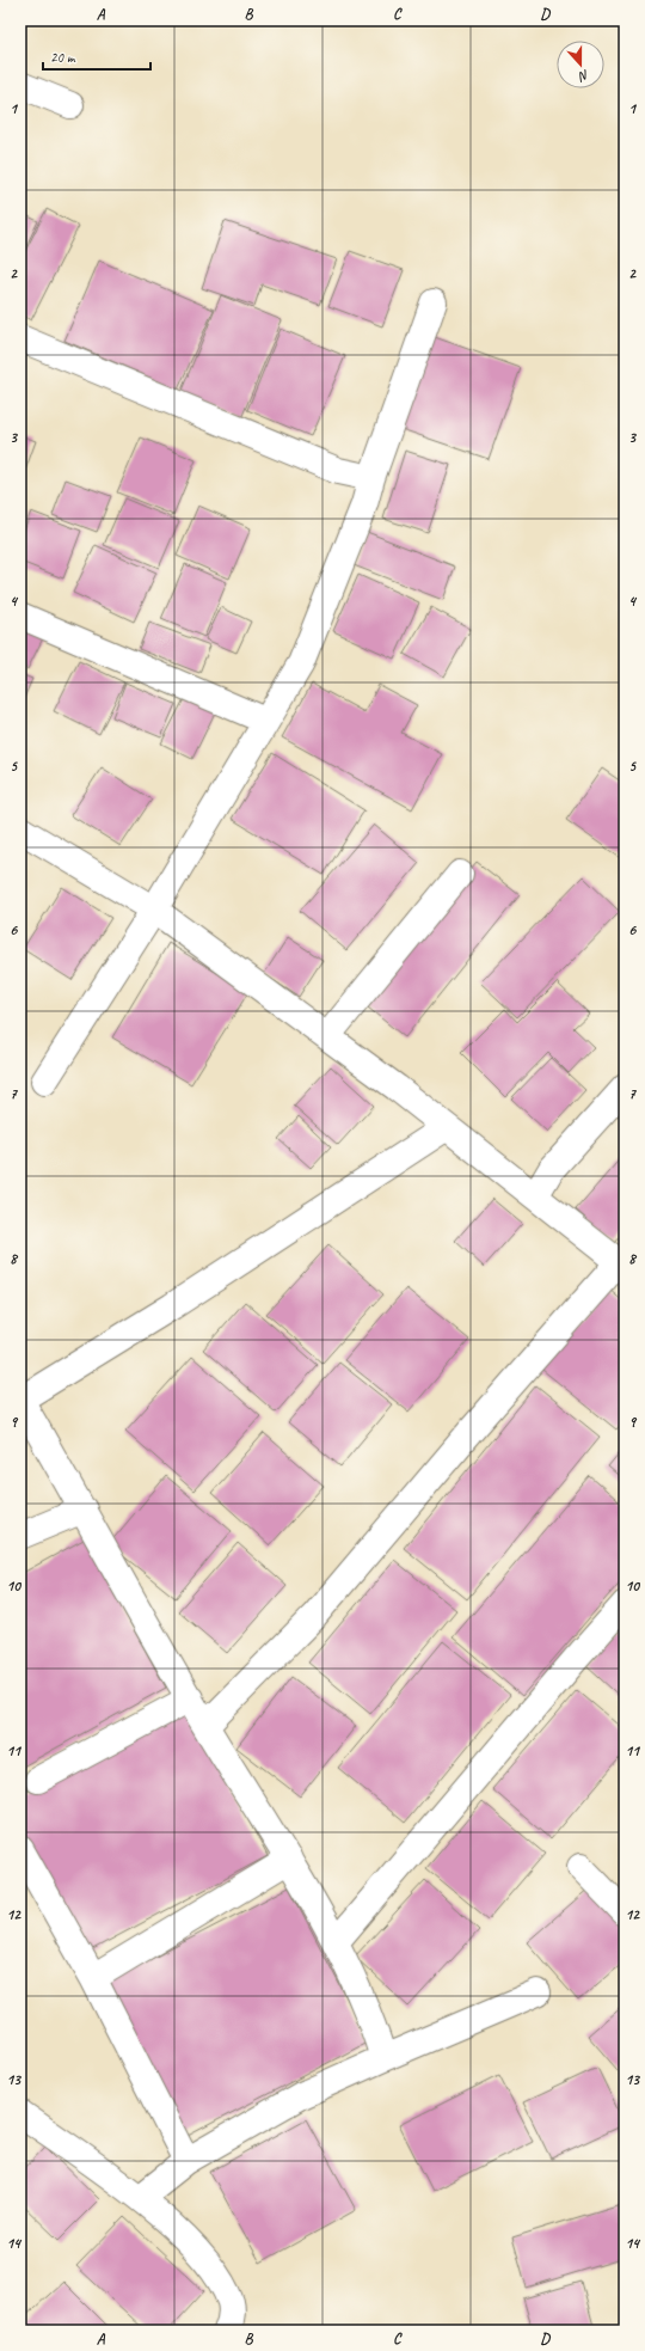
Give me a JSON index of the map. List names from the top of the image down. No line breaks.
{"scale_bar":"20 m","north":"bottom","grid":{"columns":["A","B","C","D"],"rows":["1","2","3","4","5","6","7","8","9","10","11","12","13","14"]}}
